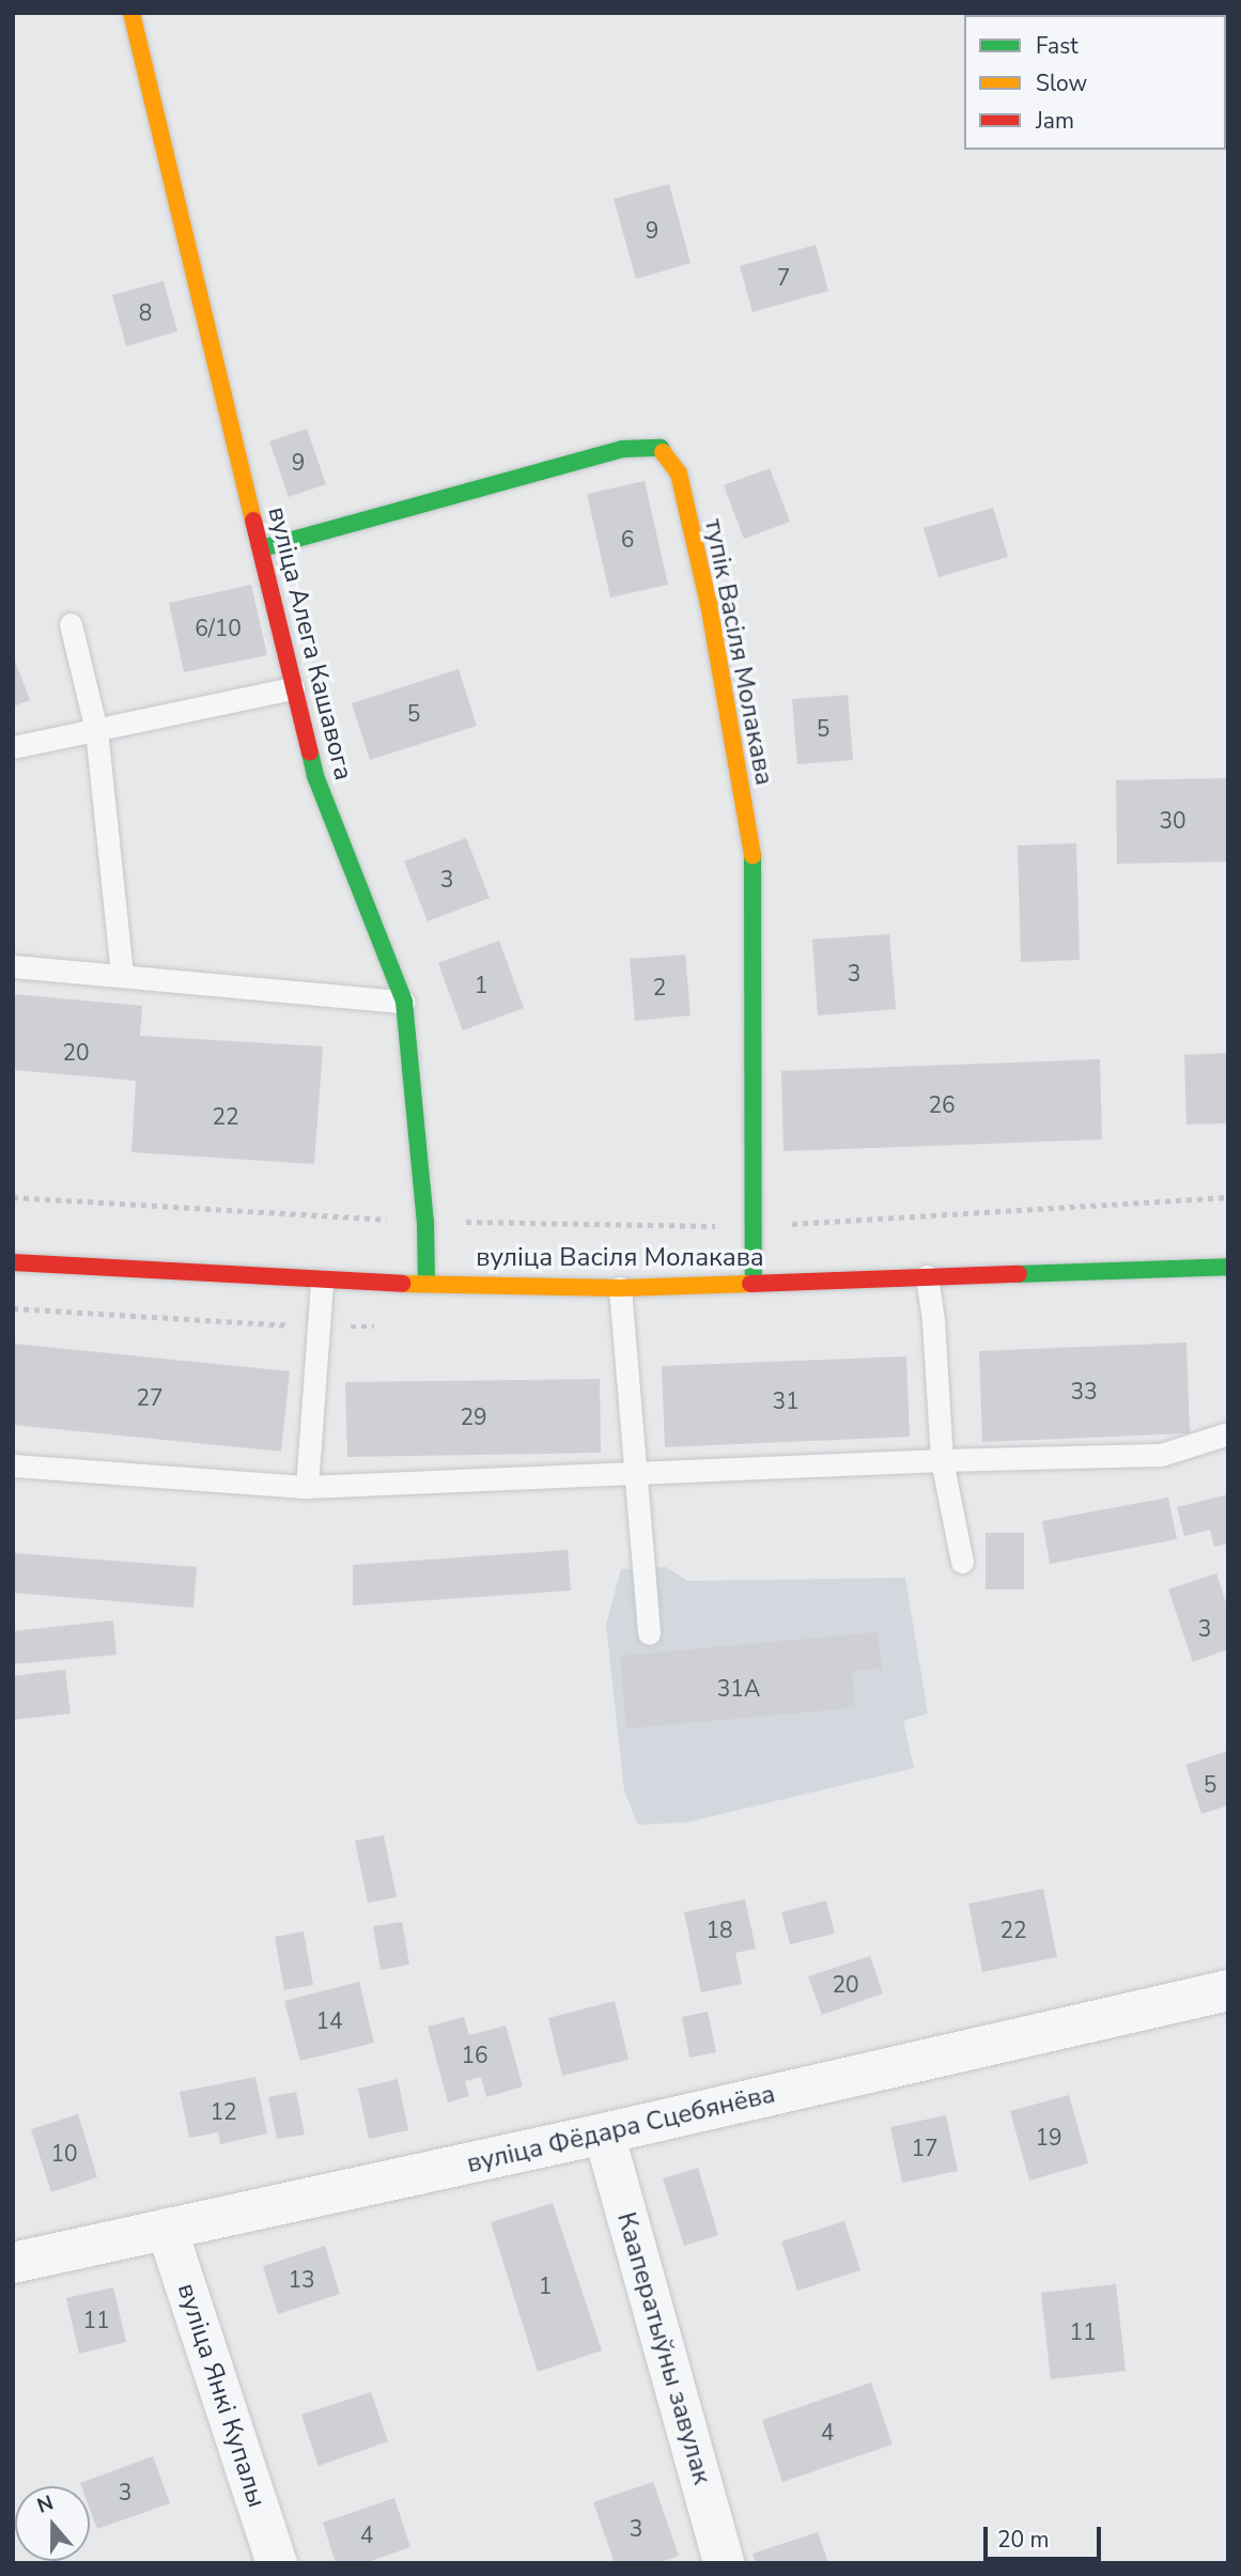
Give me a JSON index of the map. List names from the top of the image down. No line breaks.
{"streets":{"street":["вуліца Алега Кашавога","тупік Васіля Молакава","вуліца Васіля Молакава","вуліца Фёдара Сцебянёва","Кааператыўны завулак","вуліца Янкі Купалы"]},"crossings":[["вуліца Алега Кашавога","тупік Васіля Молакава"],["вуліца Алега Кашавога","вуліца Васіля Молакава"],["тупік Васіля Молакава","вуліца Васіля Молакава"],["вуліца Фёдара Сцебянёва","Кааператыўны завулак"],["вуліца Фёдара Сцебянёва","вуліца Янкі Купалы"]],"house_numbers":["9","7","8","9","6","6/10","5","5","30","3","3","1","2","20","26","22","33","27","31","29","3","31А","5","18","22","20","14","16","12","19","17","10","13","1","11","11","4","3","3","4"],"legend":["Fast","Slow","Jam"],"scale_bar":"20 m","north":"top"}
